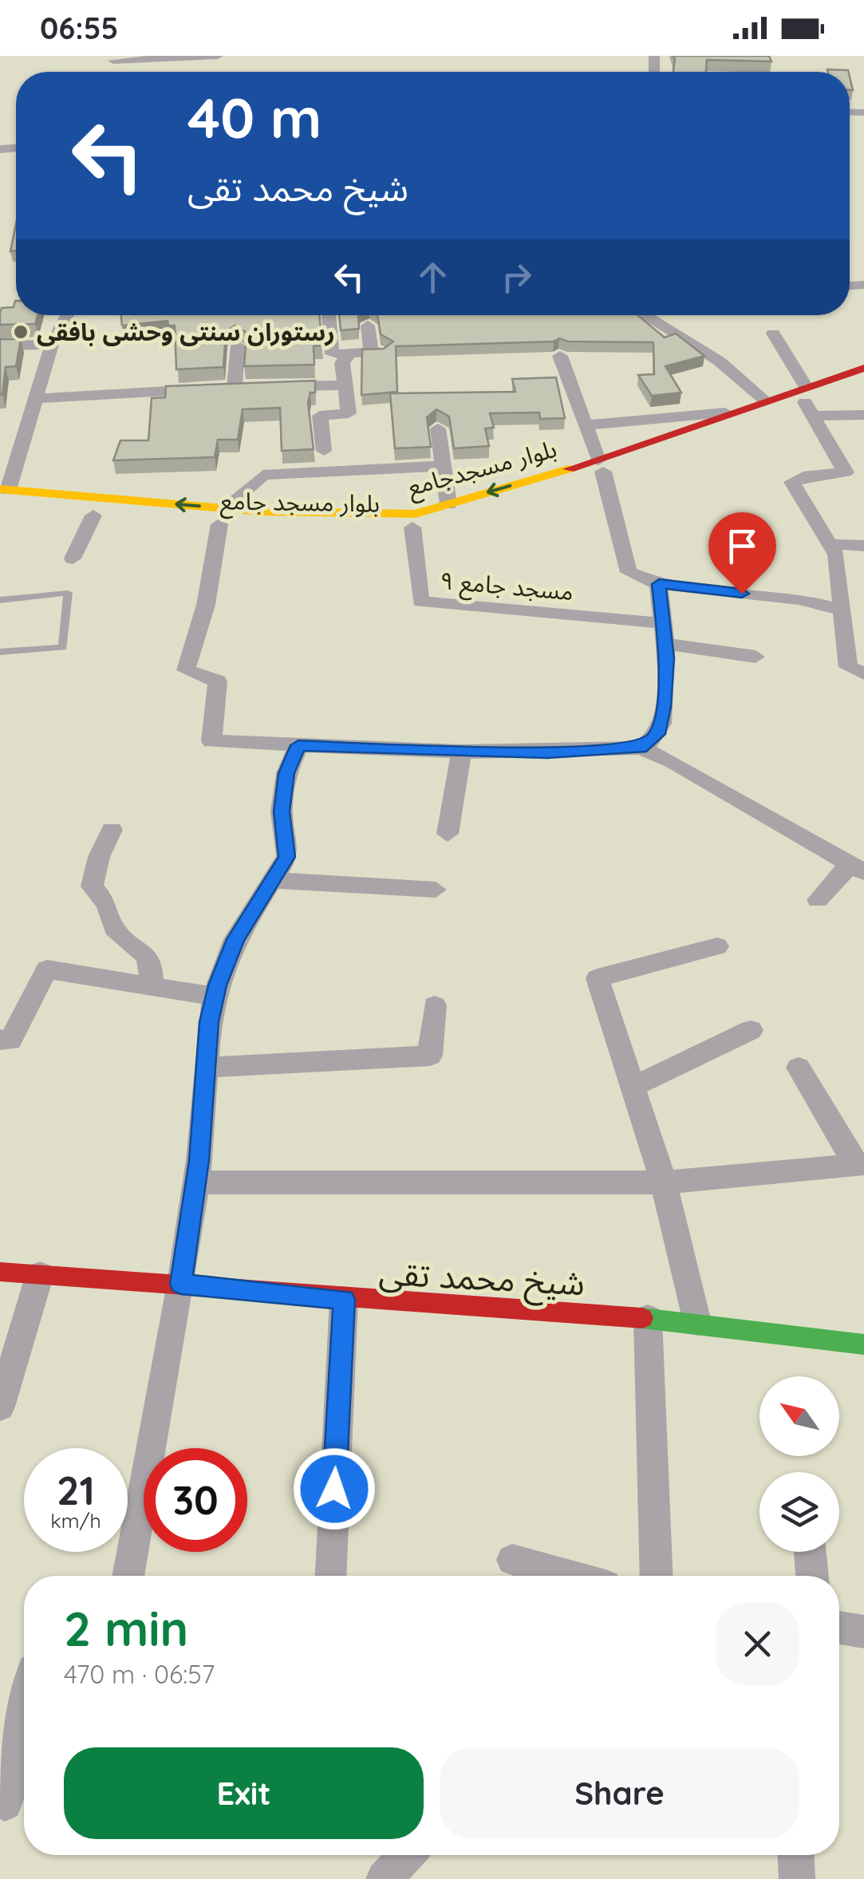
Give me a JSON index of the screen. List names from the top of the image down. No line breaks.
{"streets":{"main road":["بلوار مسجدجامع","بلوار مسجد جامع","شیخ محمد تقی"],"street":["مسجد جامع ۹"]},"crossings":[["بلوار مسجدجامع","بلوار مسجد جامع"],["بلوار مسجد جامع","مسجد جامع ۹"]],"one_way":["بلوار مسجدجامع"],"places":["رستوران سنتی وحشی بافقی"],"north":"top left","page":{"status":"06:55","turn":["40 m","شیخ محمد تقی"],"speed":"21 km/h","limit":"30","heading":["2 min","470 m · 06:57"],"buttons":["Exit","Share"]}}
